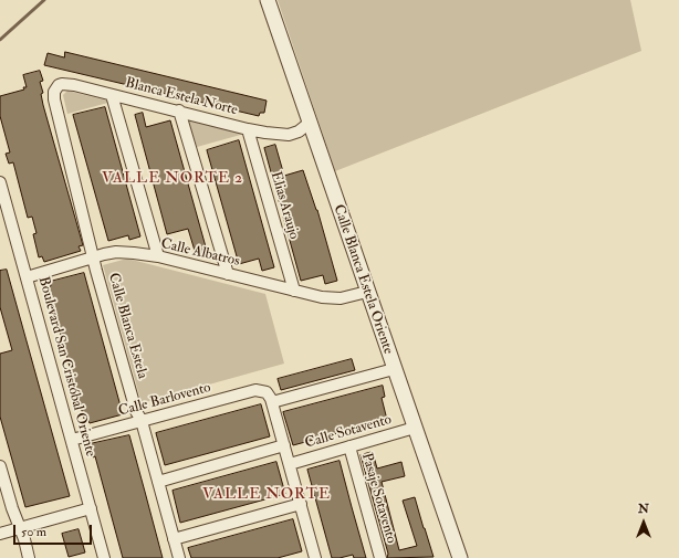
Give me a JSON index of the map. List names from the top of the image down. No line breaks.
{"streets":{"street":["Blanca Estela Norte","Elias Araujo","Calle Albatros","Calle Blanca Estela Oriente","Calle Blanca Estela","Boulevard San Cristóbal Oriente","Calle Barlovento","Calle Sotavento","Pasaje Sotavento"]},"crossings":[["Blanca Estela Norte","Elias Araujo"],["Blanca Estela Norte","Calle Blanca Estela Oriente"],["Blanca Estela Norte","Calle Blanca Estela"],["Elias Araujo","Calle Albatros"],["Calle Albatros","Calle Blanca Estela Oriente"],["Calle Albatros","Calle Blanca Estela"],["Calle Albatros","Boulevard San Cristóbal Oriente"],["Calle Blanca Estela Oriente","Calle Sotavento"],["Calle Blanca Estela","Calle Barlovento"],["Boulevard San Cristóbal Oriente","Calle Barlovento"],["Calle Sotavento","Pasaje Sotavento"]],"districts":["VALLE NORTE 2","VALLE NORTE"],"scale_bar":"50 m","north":"top"}
